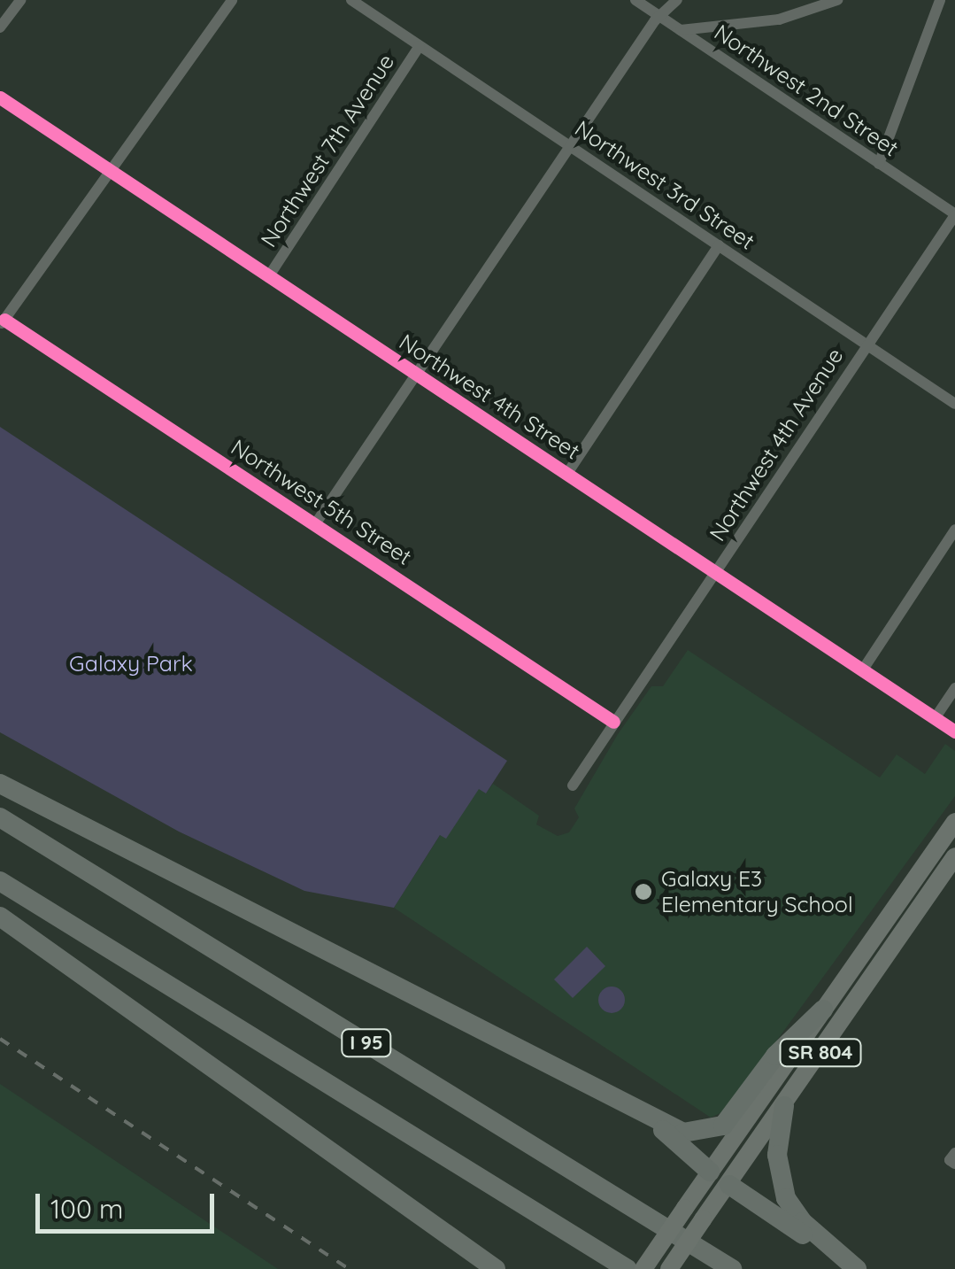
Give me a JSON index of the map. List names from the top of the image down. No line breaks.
{"streets":{"highway":["I 95"],"main road":["SR 804"],"street":["Northwest 2nd Street","Northwest 7th Avenue","Northwest 3rd Street","Northwest 4th Street","Northwest 4th Avenue","Northwest 5th Street"]},"crossings":[["Northwest 2nd Street","Northwest 4th Avenue"],["Northwest 7th Avenue","Northwest 3rd Street"],["Northwest 7th Avenue","Northwest 4th Street"],["Northwest 3rd Street","Northwest 4th Avenue"],["Northwest 4th Street","Northwest 4th Avenue"],["Northwest 4th Avenue","Northwest 5th Street"]],"parks":["Galaxy Park"],"places":["Galaxy E3 Elementary School"],"scale_bar":"100 m"}
